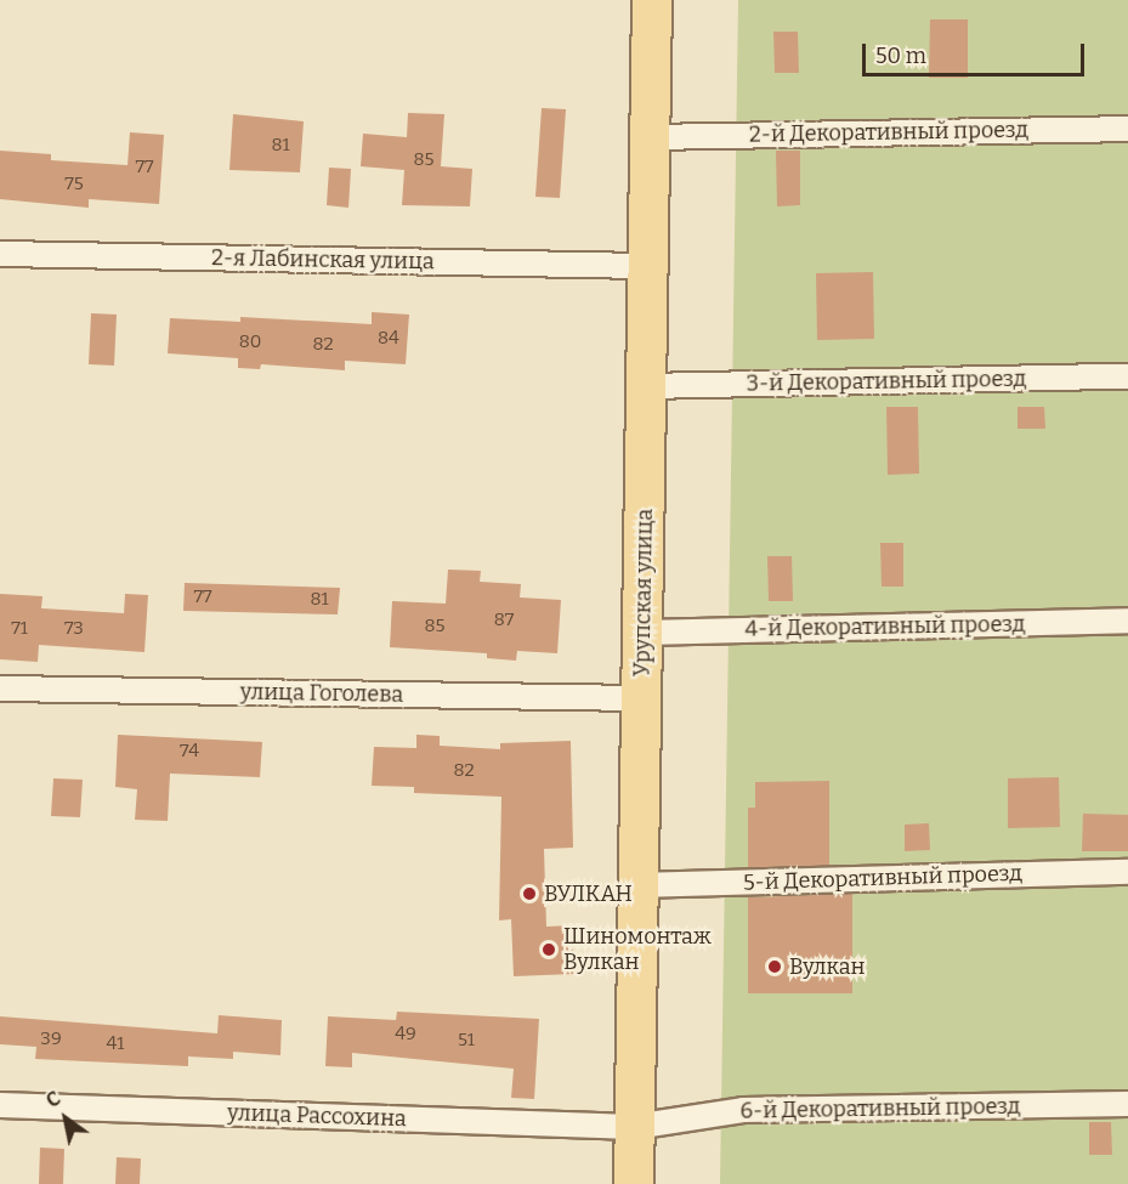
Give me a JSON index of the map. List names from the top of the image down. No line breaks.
{"streets":{"main road":["Урупская улица"],"street":["2-й Декоративный проезд","2-я Лабинская улица","3-й Декоративный проезд","4-й Декоративный проезд","улица Гоголева","5-й Декоративный проезд","6-й Декоративный проезд","улица Рассохина"]},"crossings":[["2-й Декоративный проезд","Урупская улица"],["2-я Лабинская улица","Урупская улица"],["3-й Декоративный проезд","Урупская улица"],["Урупская улица","4-й Декоративный проезд"],["Урупская улица","улица Гоголева"],["Урупская улица","5-й Декоративный проезд"],["Урупская улица","6-й Декоративный проезд"],["Урупская улица","улица Рассохина"],["6-й Декоративный проезд","улица Рассохина"]],"places":["ВУЛКАН","Шиномонтаж Вулкан","Вулкан"],"house_numbers":["81","85","77","75","84","80","82","77","81","87","85","71","73","74","82","49","39","51","41"],"scale_bar":"50 m","north":"top left"}
